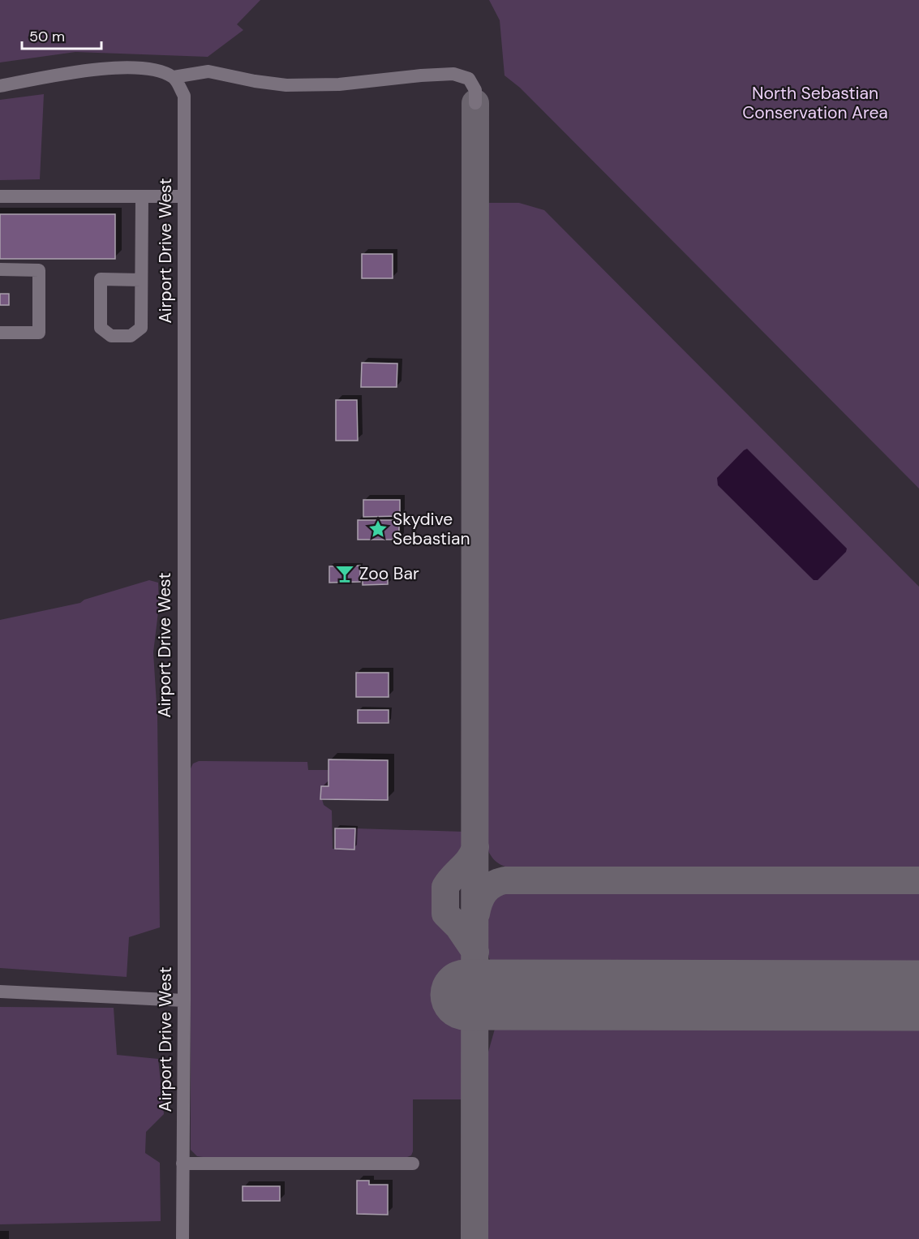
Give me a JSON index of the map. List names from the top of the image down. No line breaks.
{"streets":{"street":["Airport Drive West"]},"parks":["North Sebastian Conservation Area"],"places":{"place":["Skydive Sebastian"],"bar":["Zoo Bar"]},"scale_bar":"50 m"}
